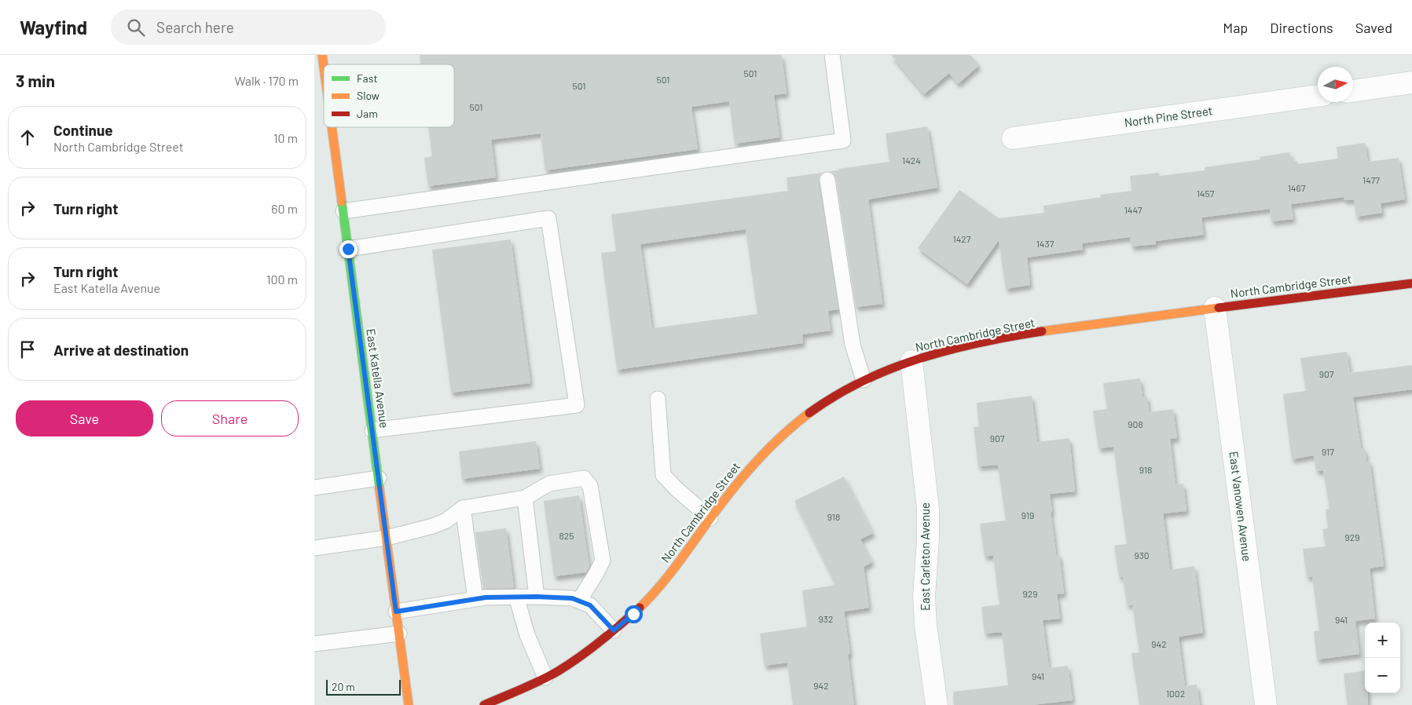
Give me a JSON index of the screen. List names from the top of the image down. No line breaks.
{"streets":{"street":["North Pine Street","North Cambridge Street","East Katella Avenue","East Vanowen Avenue","East Carleton Avenue"]},"crossings":[["North Cambridge Street","East Vanowen Avenue"],["North Cambridge Street","East Carleton Avenue"]],"house_numbers":["501","501","501","501","1424","1477","1467","1457","1447","1427","1437","907","908","907","917","918","919","918","825","929","930","929","932","941","942","941","942","1002"],"legend":["Fast","Slow","Jam"],"scale_bar":"20 m","north":"right","page":{"header":"Wayfind","search":"Search here","nav":["Map","Directions","Saved"],"heading":["3 min","Walk · 170 m"],"list":[["Continue","North Cambridge Street","10 m"],["Turn right","60 m"],["Turn right","East Katella Avenue","100 m"],"Arrive at destination"],"buttons":["Save","Share"],"map_buttons":["+","−"],"scale":"20 m"}}
